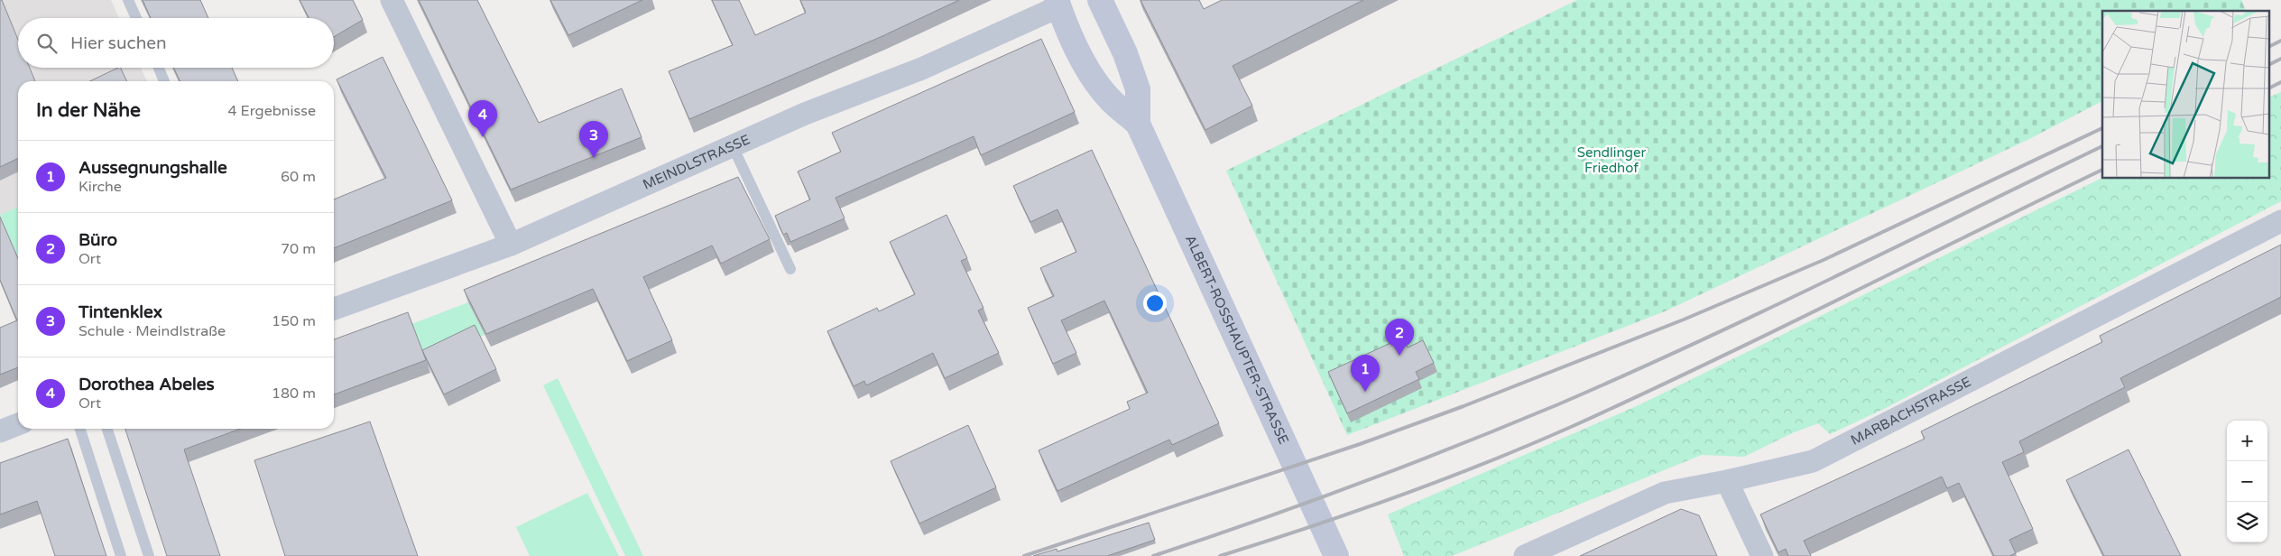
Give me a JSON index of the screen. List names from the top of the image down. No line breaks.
{"streets":{"main road":["ALBERT-ROSSHAUPTER-STRASSE"],"street":["MEINDLSTRASSE","MARBACHSTRASSE"]},"crossings":[["MEINDLSTRASSE","ALBERT-ROSSHAUPTER-STRASSE"]],"parks":["Sendlinger Friedhof"],"page":{"search":"Hier suchen","heading":["In der Nähe","4 Ergebnisse"],"pins":["4","3","2","1"],"list":[{"mark":"1","name":"Aussegnungshalle","note":"Kirche","value":"60 m"},{"mark":"2","name":"Büro","note":"Ort","value":"70 m"},{"mark":"3","name":"Tintenklex","note":"Schule · Meindlstraße","value":"150 m"},{"mark":"4","name":"Dorothea Abeles","note":"Ort","value":"180 m"}],"map_buttons":["+","−"]}}
